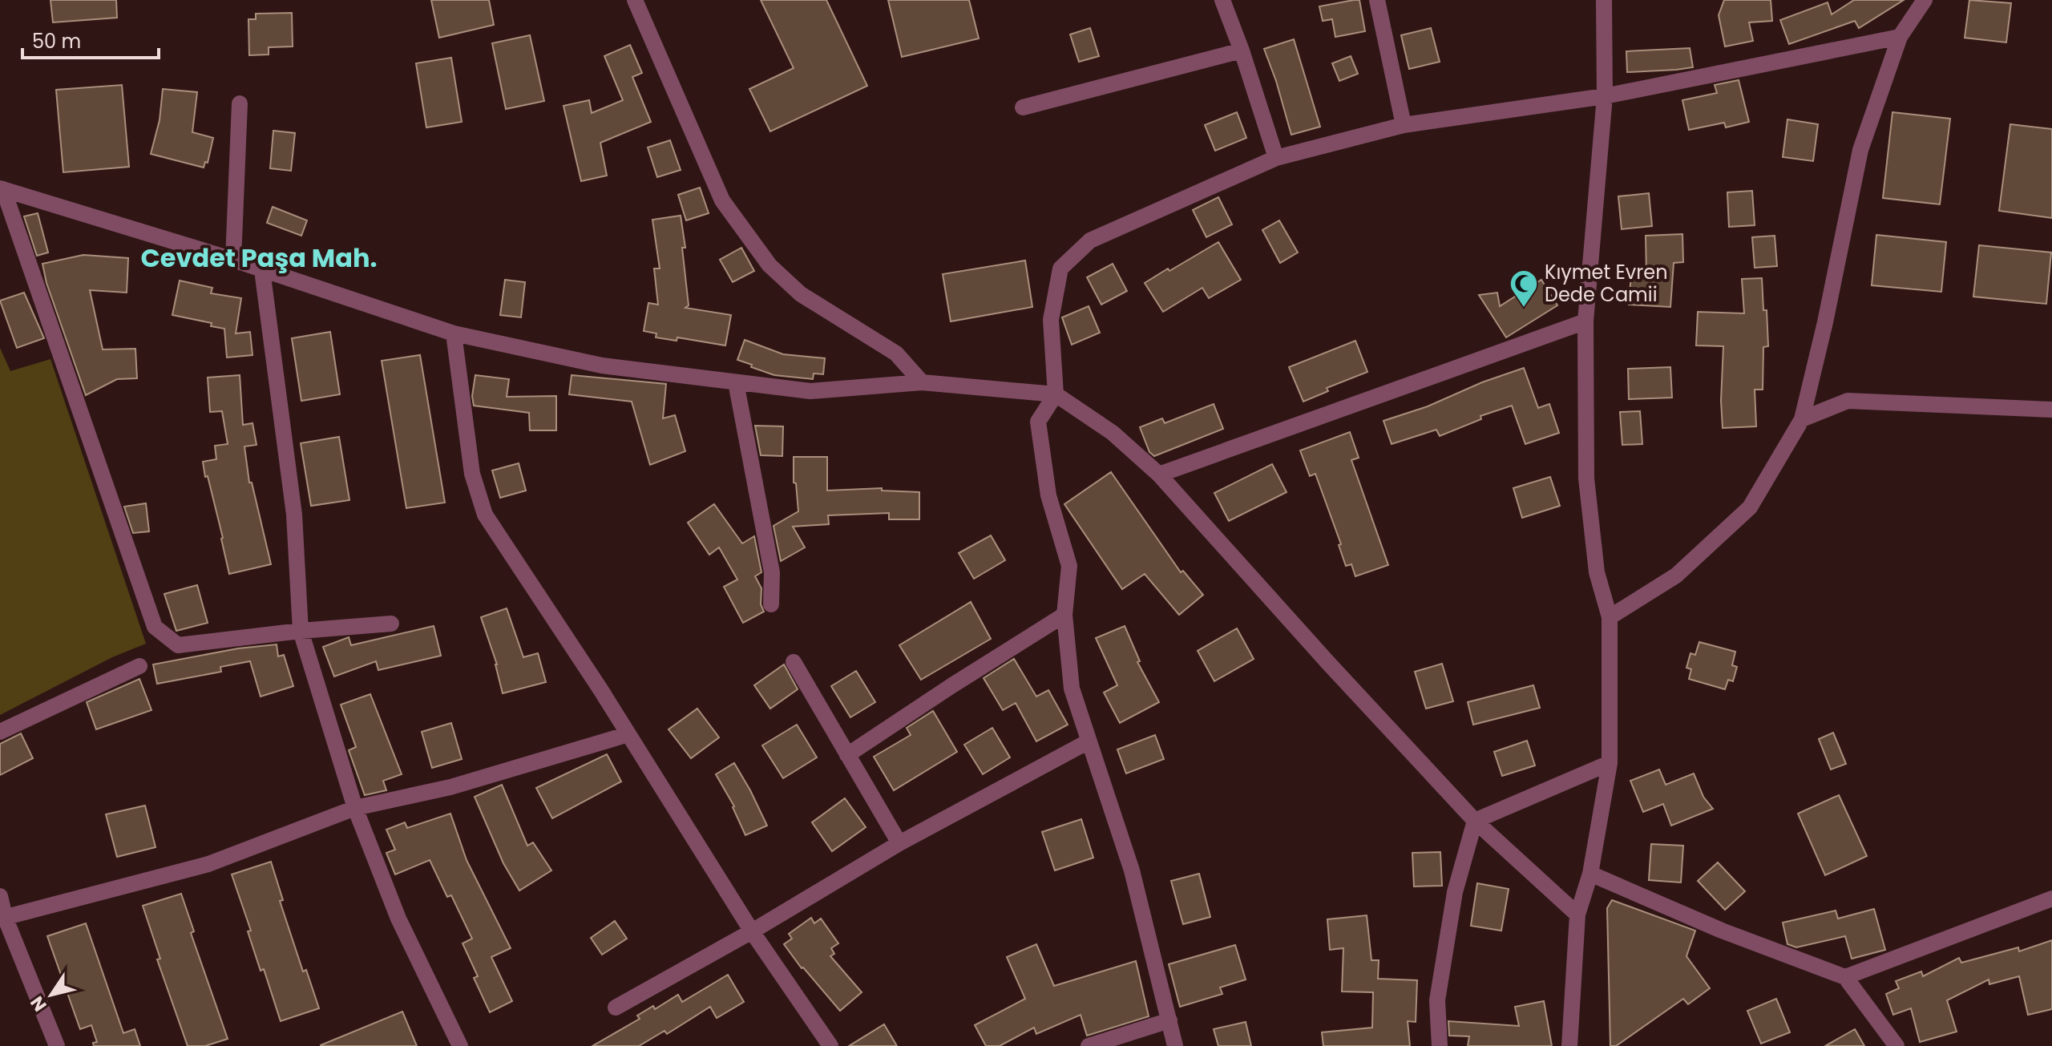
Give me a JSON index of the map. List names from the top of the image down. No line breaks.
{"districts":["Cevdet Paşa Mah."],"places":{"mosque":["Kıymet Evren Dede Camii"]},"scale_bar":"50 m","north":"bottom left"}
